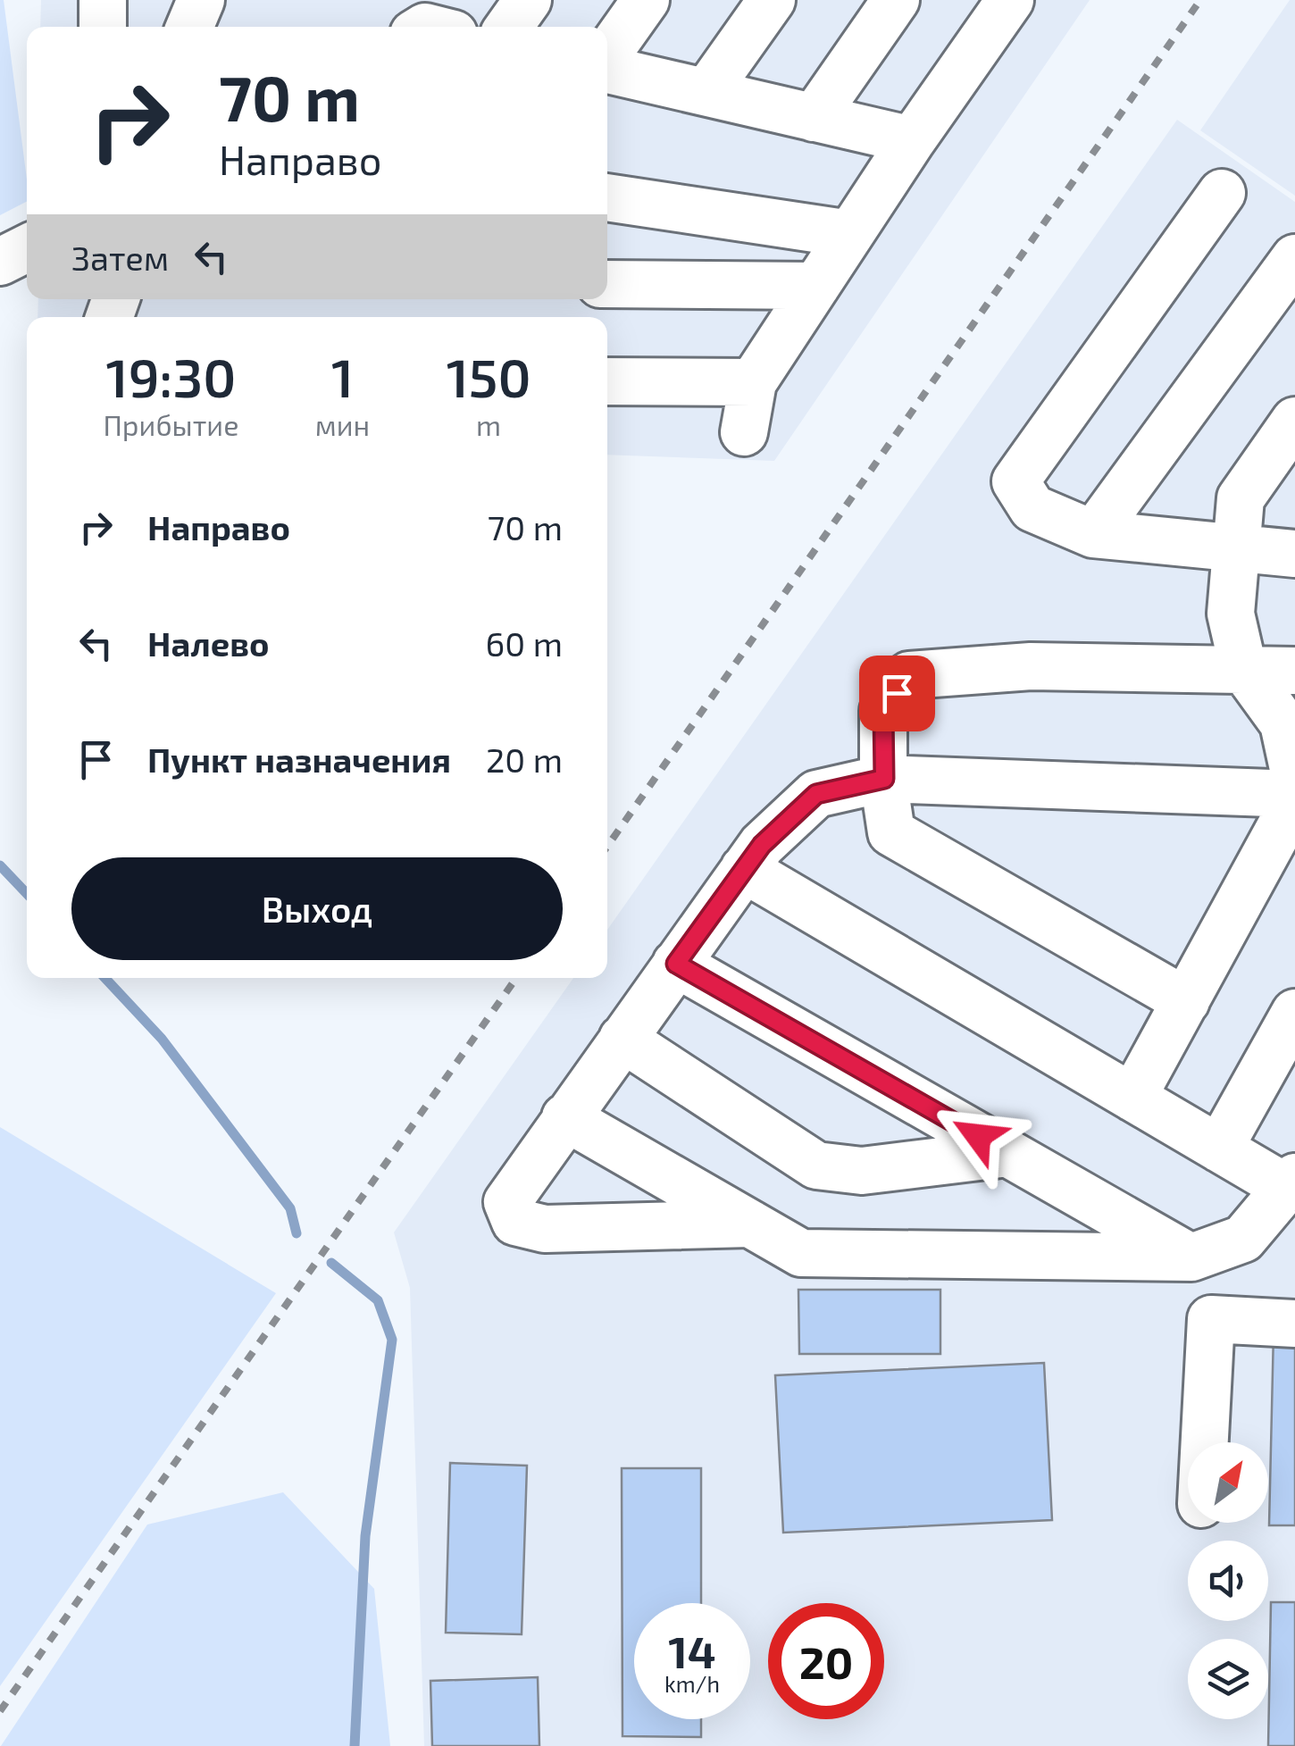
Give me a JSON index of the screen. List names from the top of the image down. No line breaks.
{"north":"top right","page":{"turn":["70 m","Направо"],"then":"Затем","eta":["19:30","Прибытие","1","мин","150","m"],"list":[{"name":"Направо","value":"70 m"},{"name":"Налево","value":"60 m"},{"name":"Пункт назначения","value":"20 m"}],"buttons":"Выход","speed":"14 km/h","limit":"20"}}
